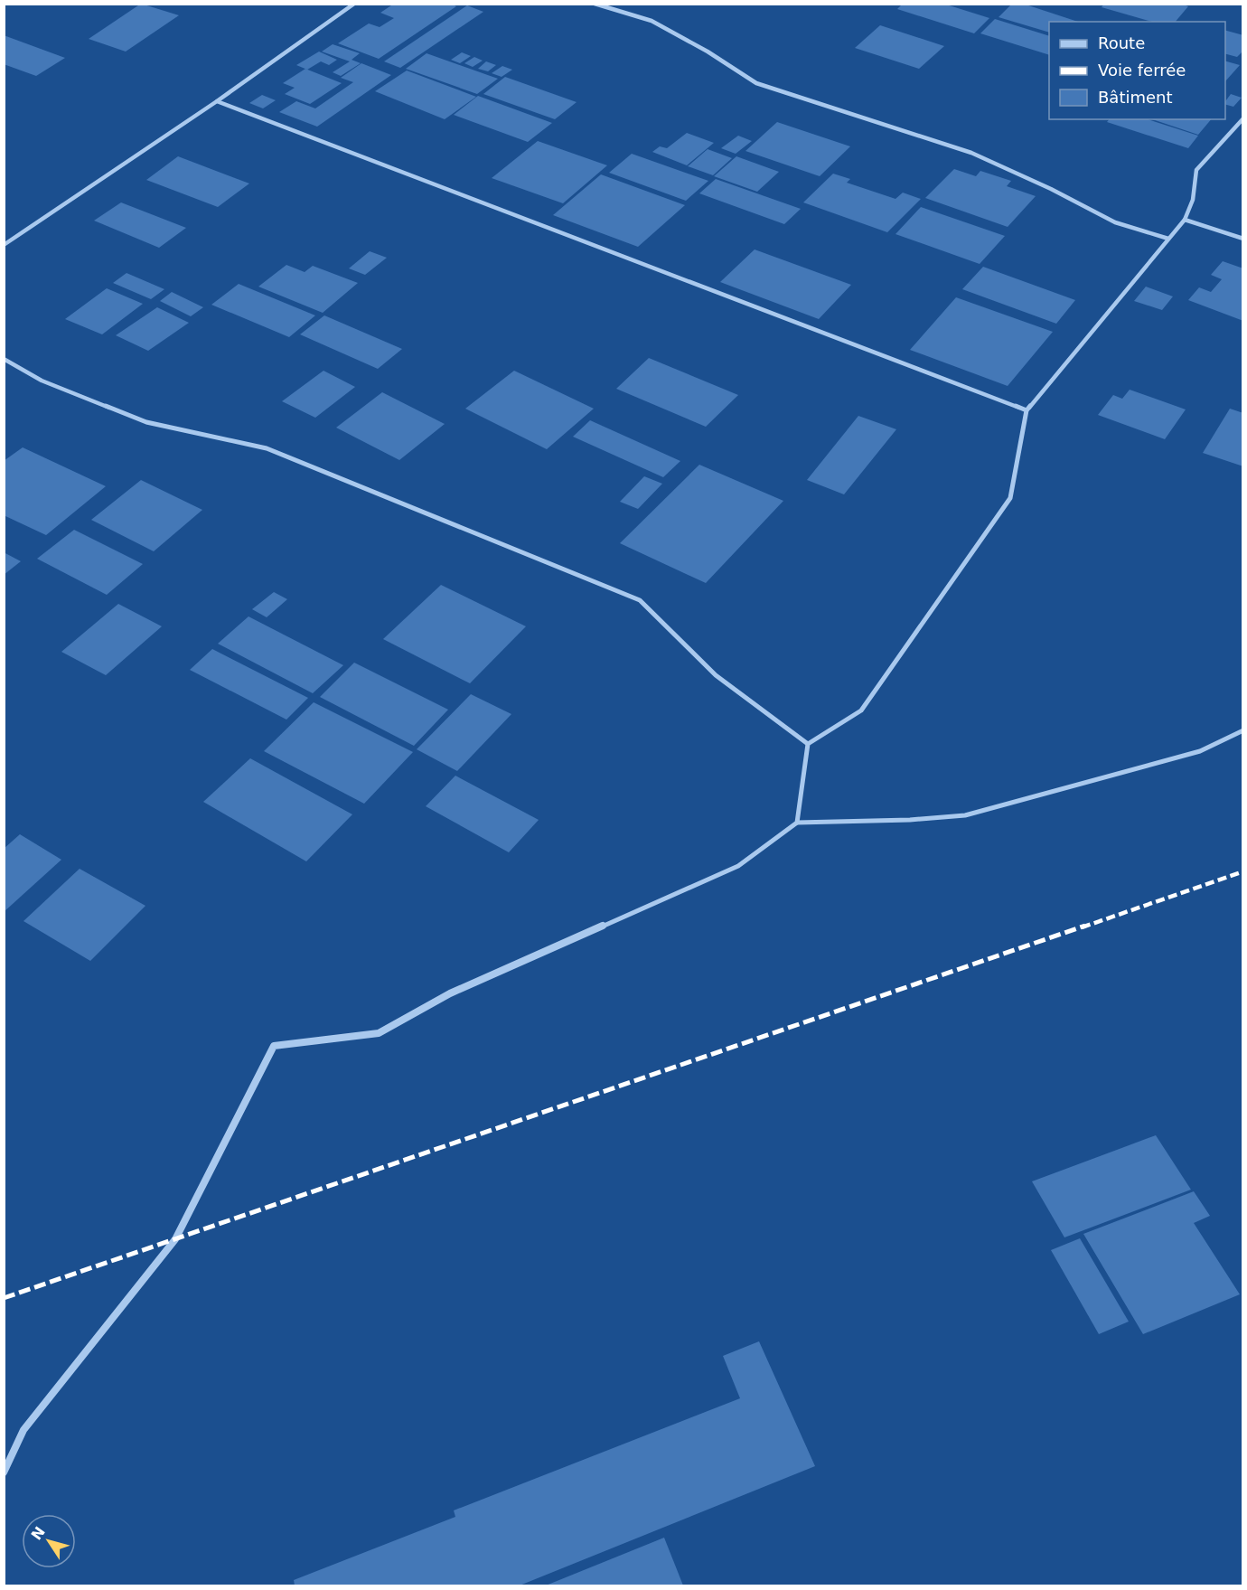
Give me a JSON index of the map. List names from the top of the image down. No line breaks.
{"legend":["Route","Voie ferrée","Bâtiment"],"north":"top left"}
